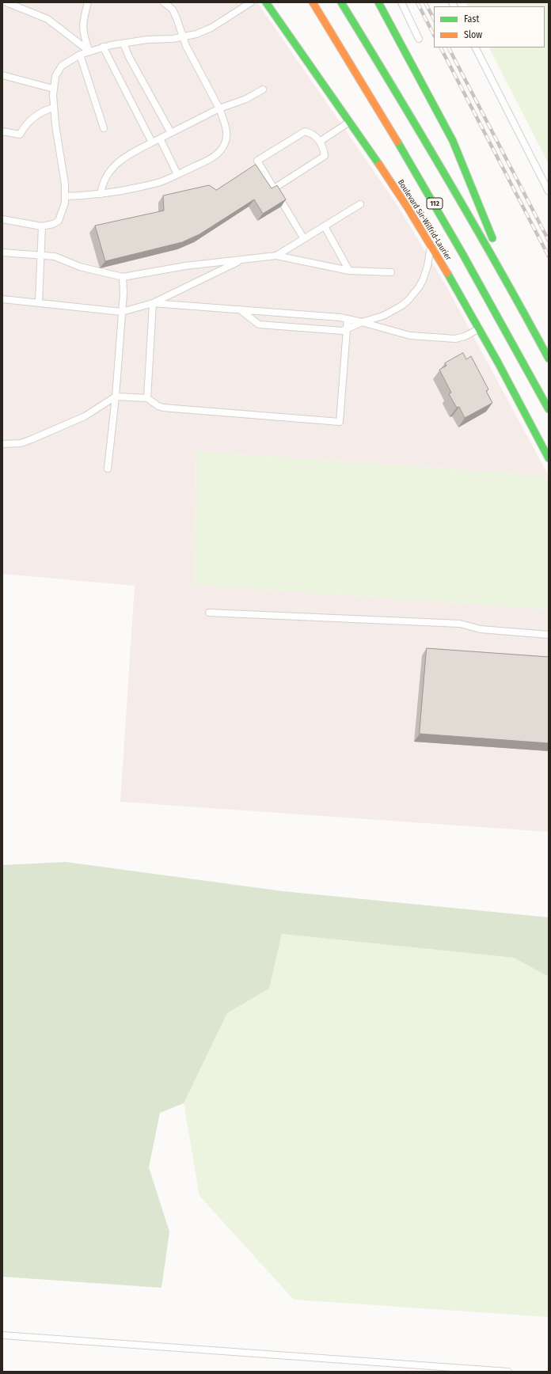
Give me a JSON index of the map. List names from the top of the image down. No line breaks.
{"streets":{"main road":["112","Boulevard Sir-Wilfrid-Laurier"]},"legend":["Fast","Slow"]}
